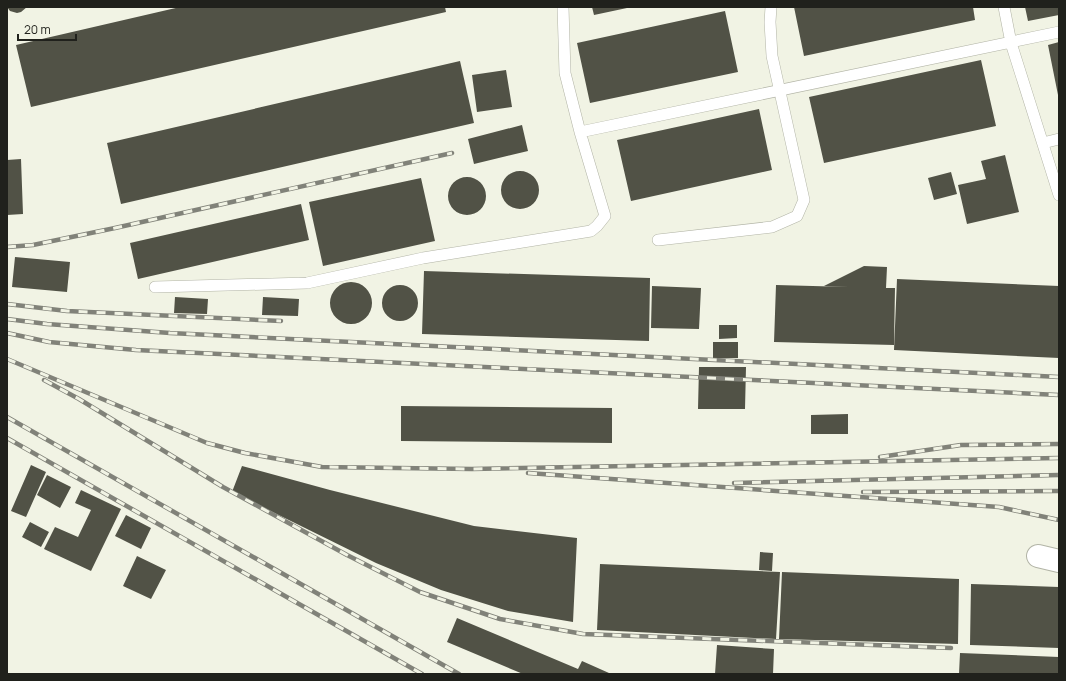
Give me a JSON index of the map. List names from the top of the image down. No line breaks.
{"scale_bar":"20 m"}
